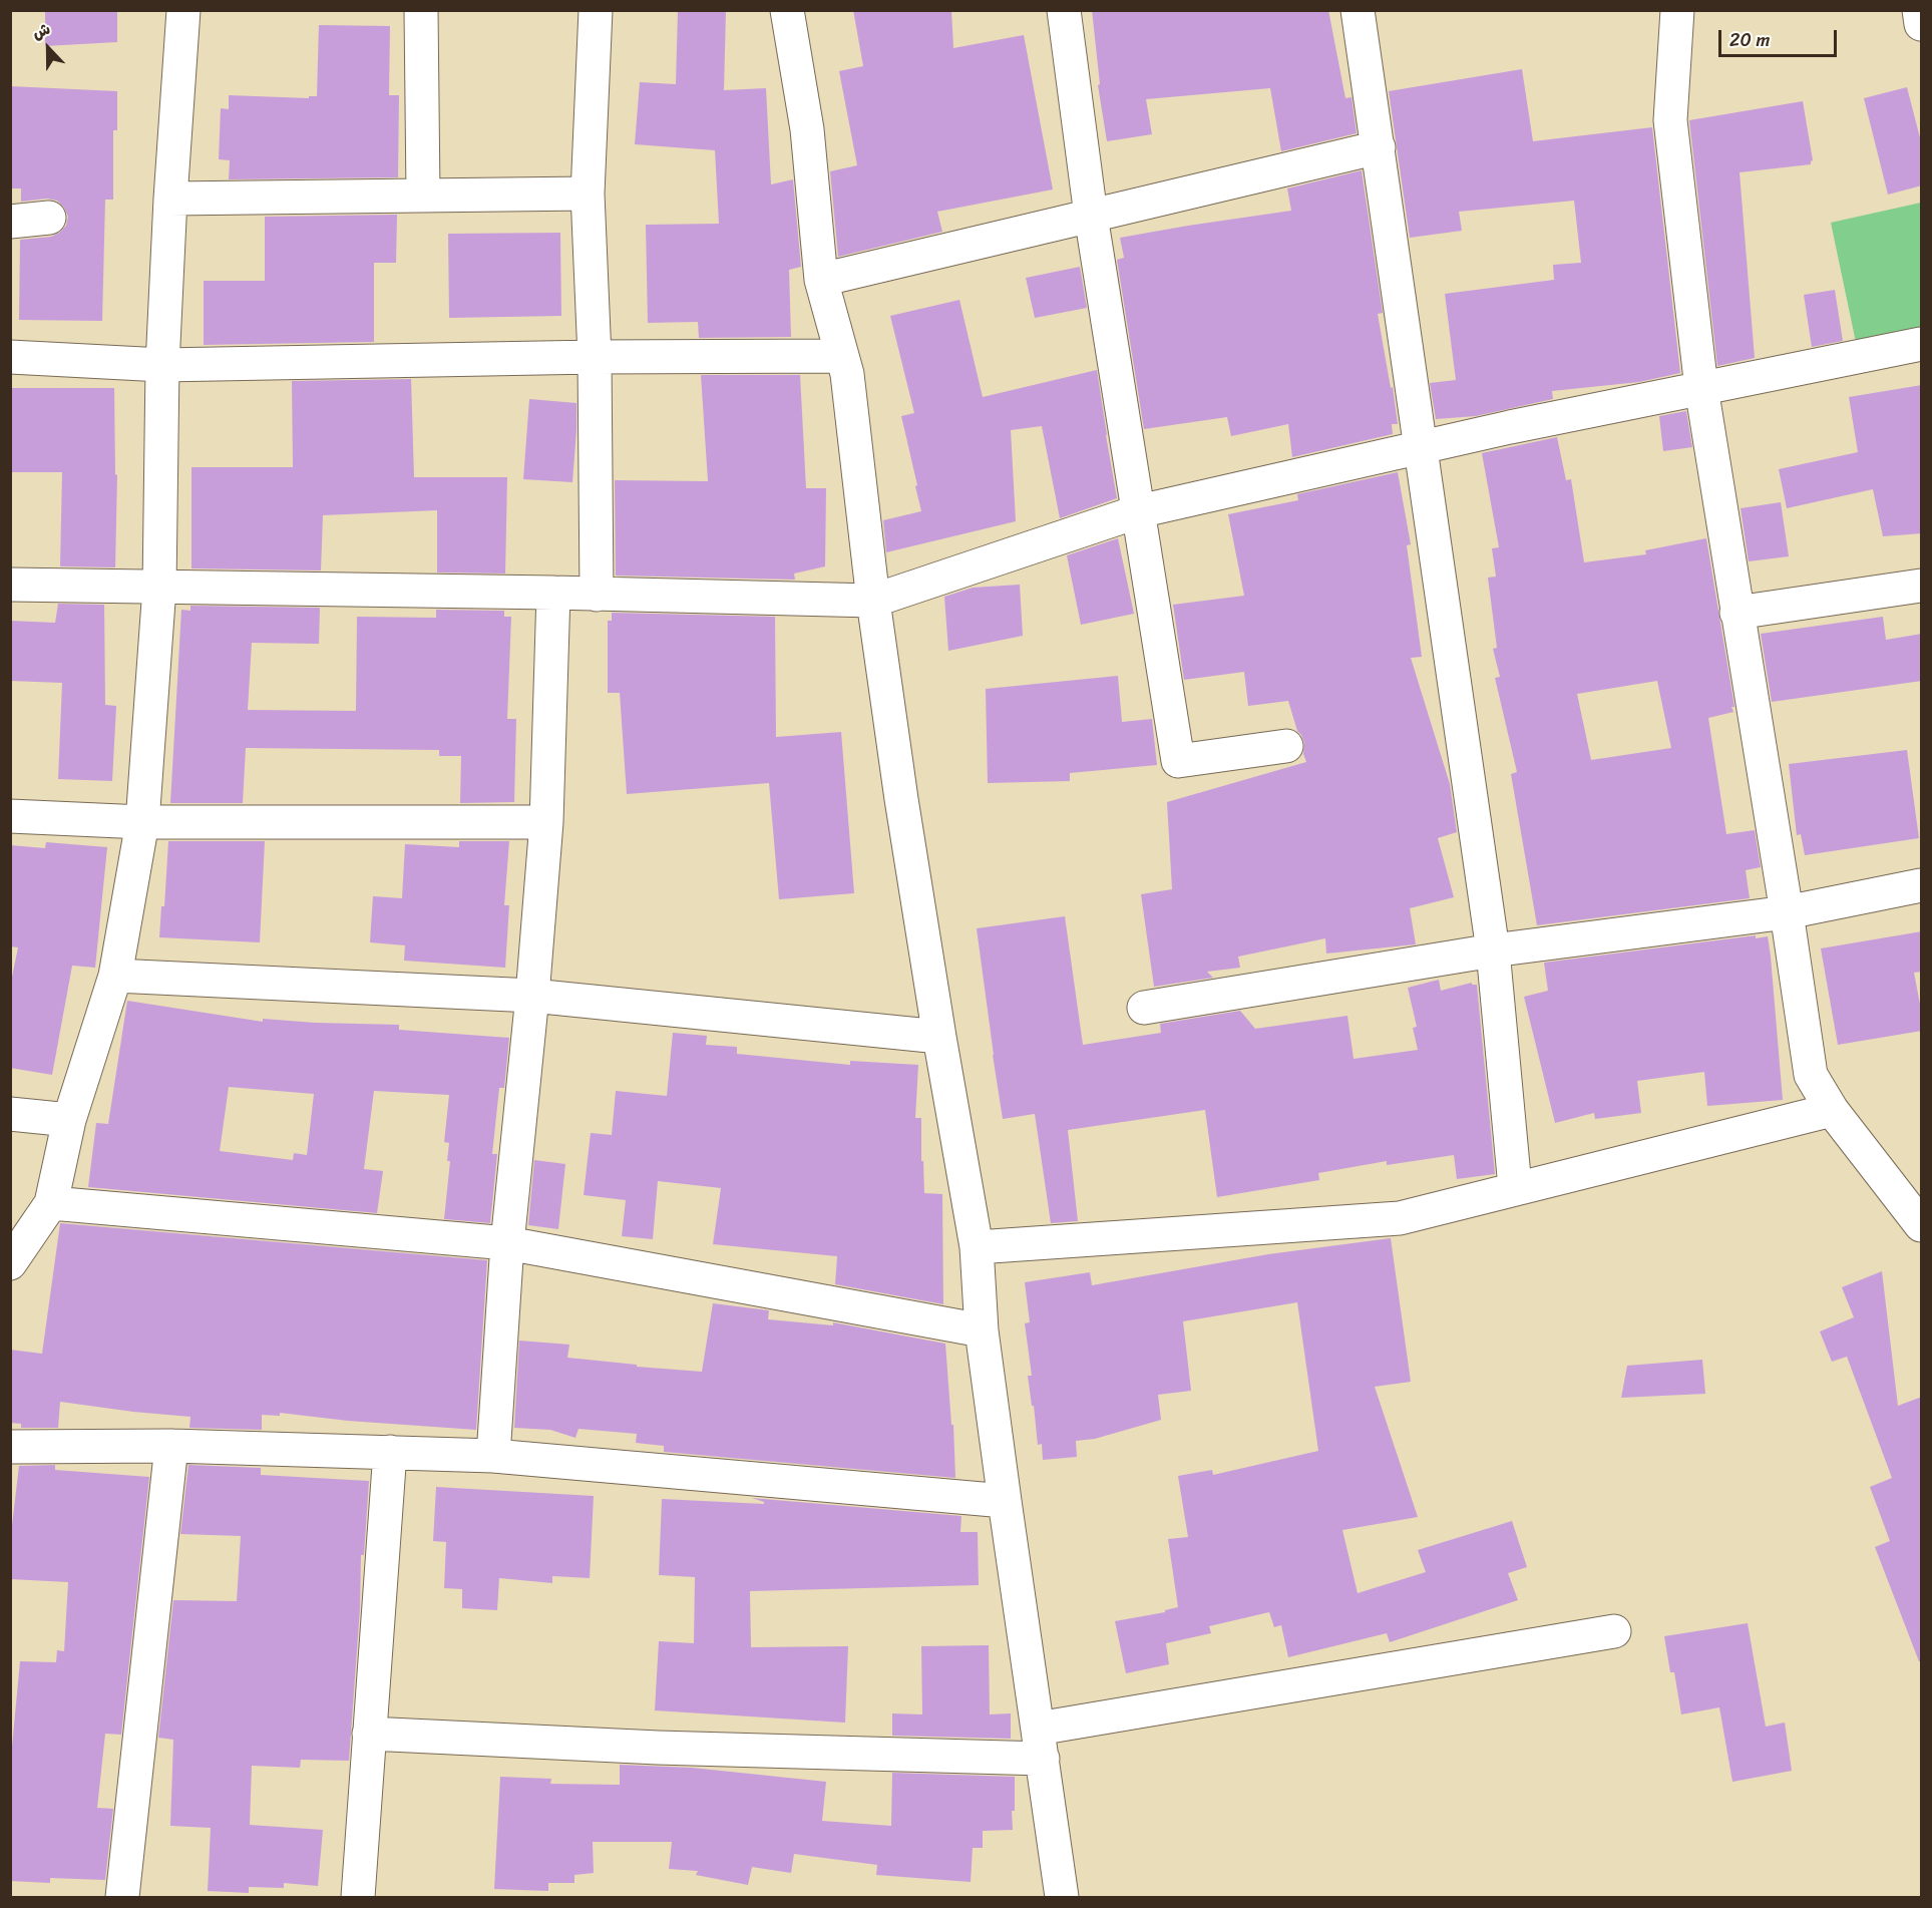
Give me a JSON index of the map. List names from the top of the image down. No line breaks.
{"scale_bar":"20 m","north":"top"}
